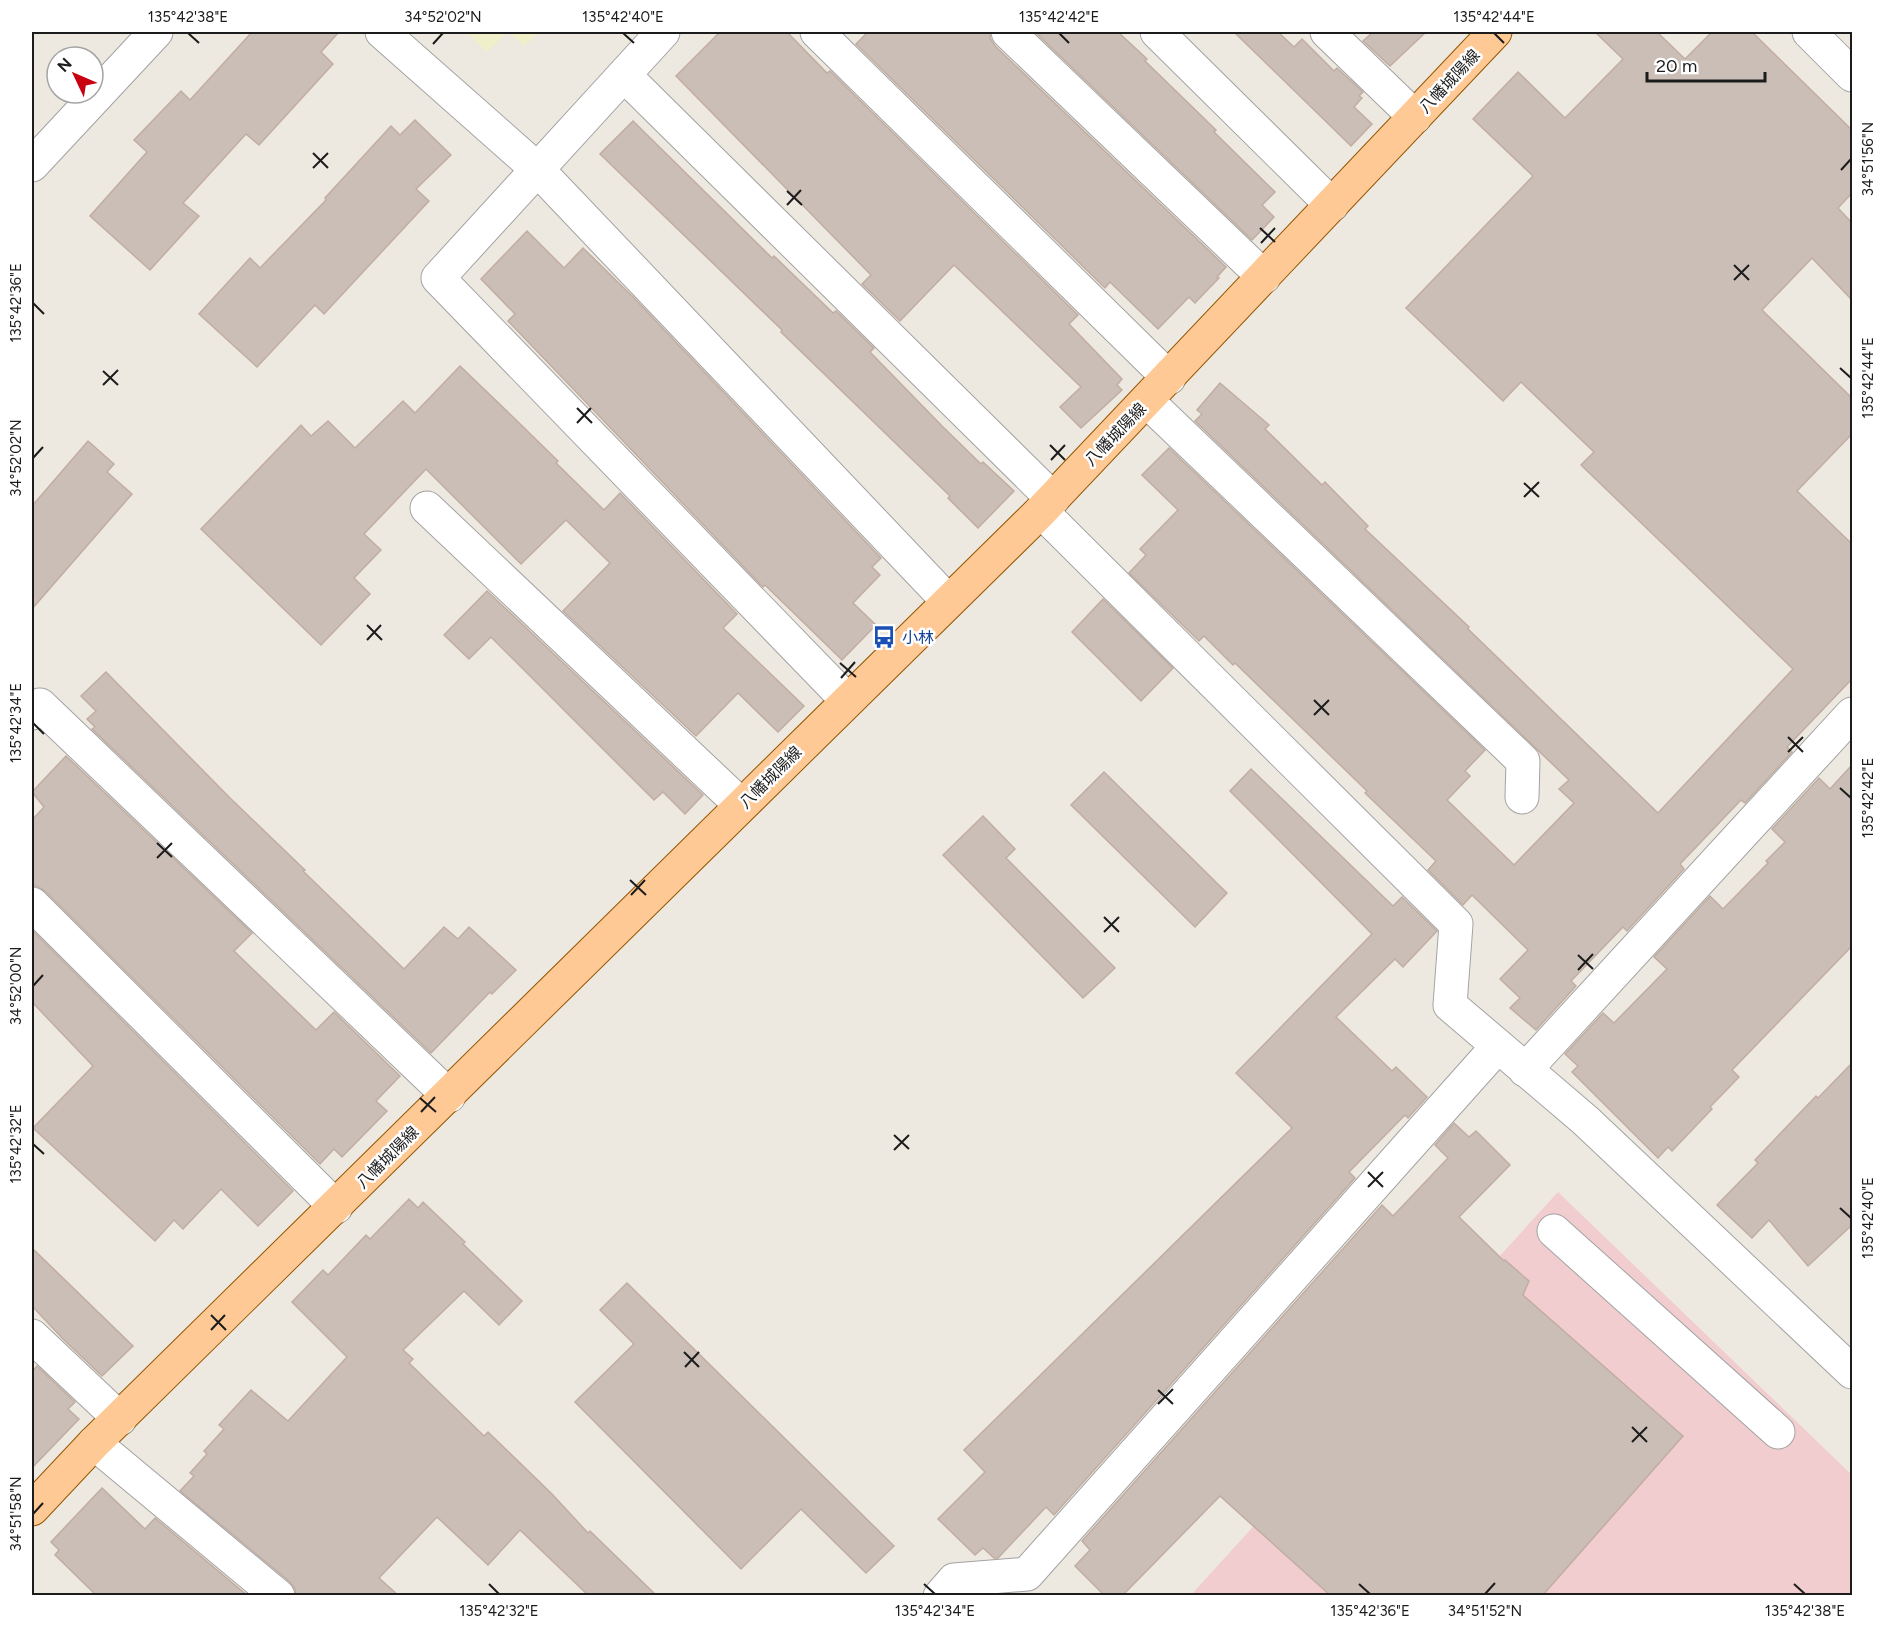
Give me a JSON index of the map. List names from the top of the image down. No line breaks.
{"streets":{"main road":["八幡城陽線"]},"places":{"bus stop":["小林"]},"scale_bar":"20 m","north":"top left","coordinates":["135°42'38\"E","34°52'02\"N","135°42'40\"E","135°42'42\"E","135°42'44\"E","34°51'56\"N","135°42'36\"E","135°42'34\"E","34°52'00\"N","135°42'32\"E","34°51'58\"N","34°51'52\"N"]}
